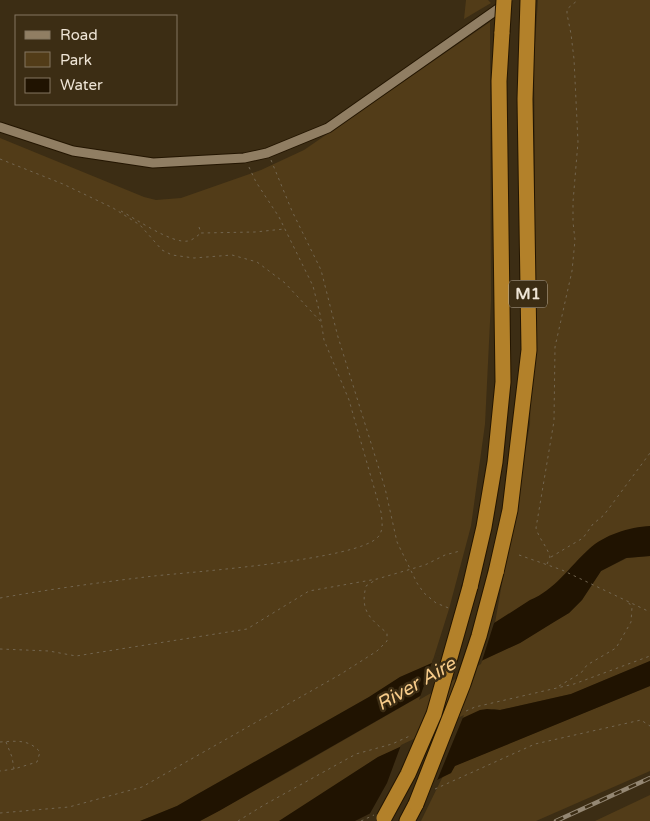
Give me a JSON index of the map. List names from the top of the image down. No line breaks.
{"streets":{"highway":["M1"]},"water":["River Aire"],"legend":["Road","Park","Water"]}
